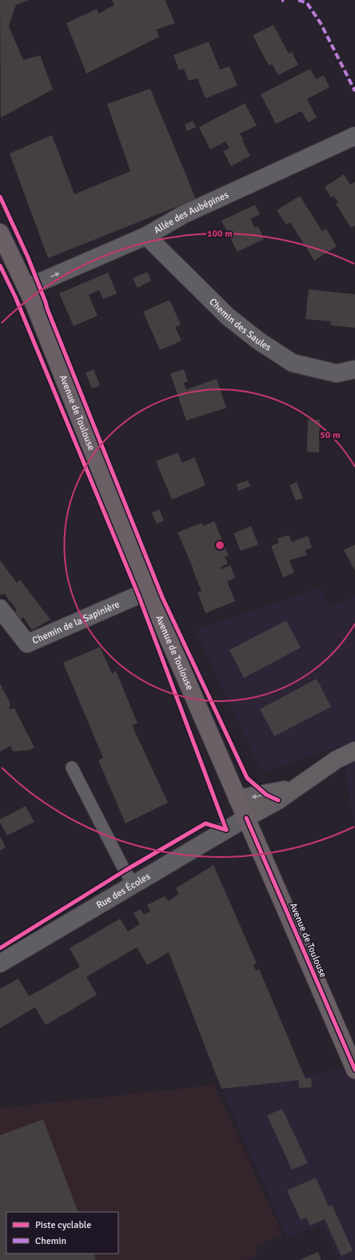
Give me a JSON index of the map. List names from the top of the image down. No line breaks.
{"streets":{"main road":["Avenue de Toulouse"],"street":["Allée des Aubépines","Chemin des Saules","Chemin de la Sapinière","Rue des Écoles"]},"crossings":[["Allée des Aubépines","Chemin des Saules"],["Allée des Aubépines","Avenue de Toulouse"],["Avenue de Toulouse","Chemin de la Sapinière"],["Avenue de Toulouse","Rue des Écoles"]],"one_way":["Allée des Aubépines"],"legend":["Piste cyclable","Chemin"],"rings":["100 m","50 m"]}
